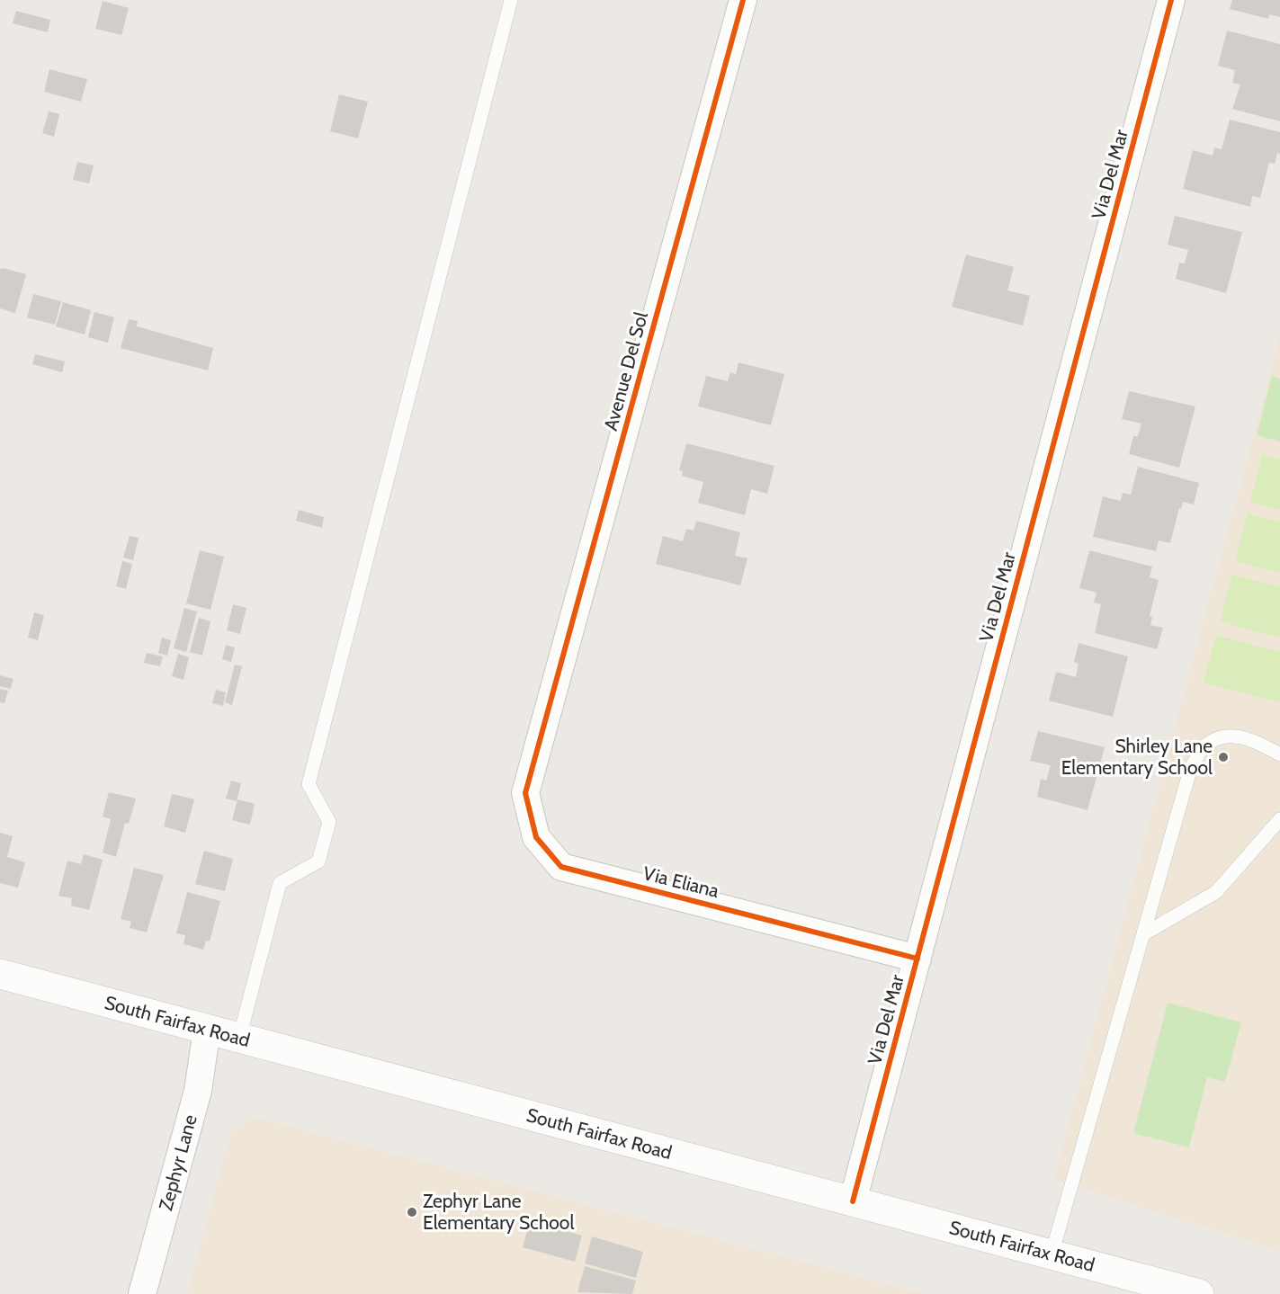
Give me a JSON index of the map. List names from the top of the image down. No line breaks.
{"streets":{"street":["Via Del Mar","Avenue Del Sol","Via Eliana","South Fairfax Road","Zephyr Lane"]},"crossings":[["Via Del Mar","Via Eliana"],["Via Del Mar","South Fairfax Road"],["Avenue Del Sol","Via Eliana"],["South Fairfax Road","Zephyr Lane"]],"places":["Shirley Lane Elementary School","Zephyr Lane Elementary School"]}
